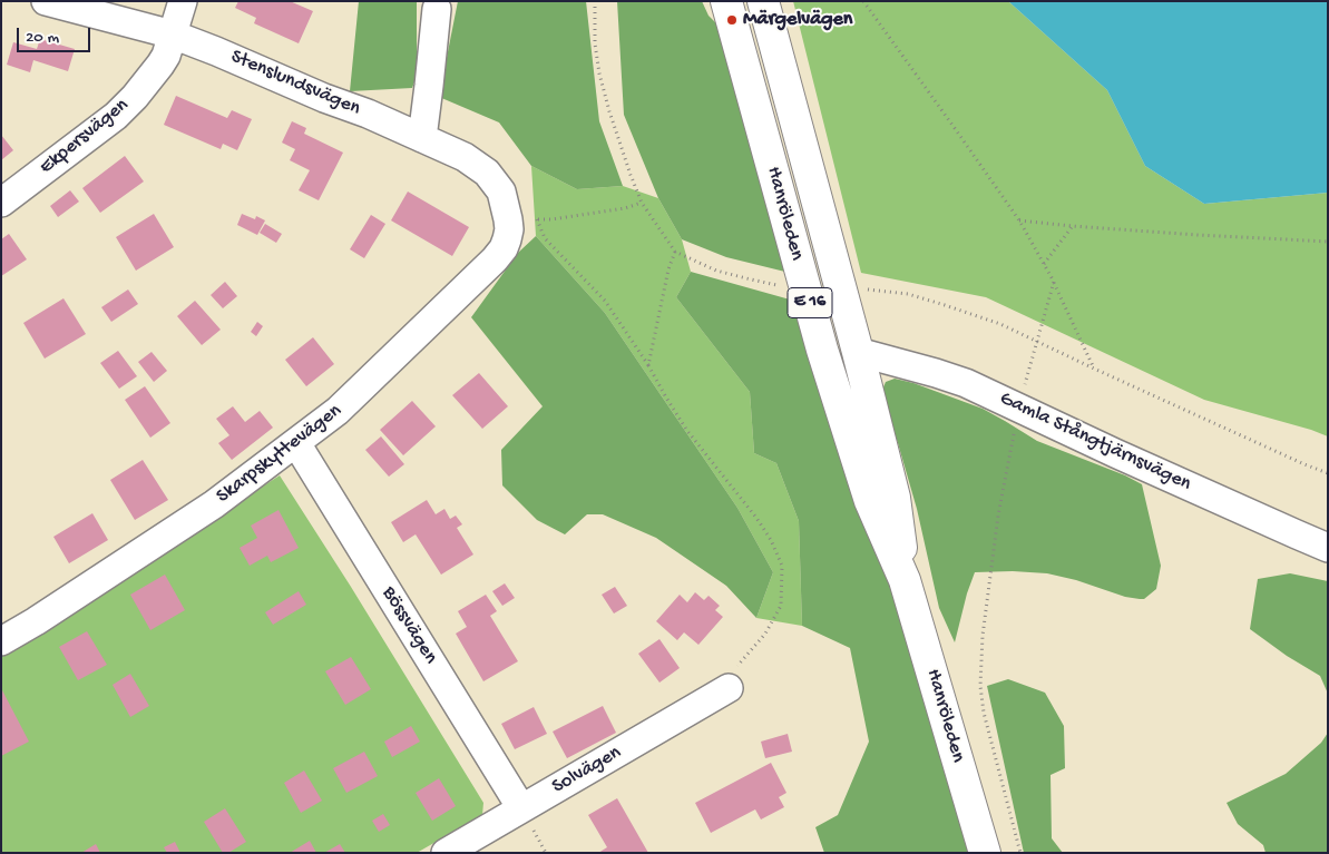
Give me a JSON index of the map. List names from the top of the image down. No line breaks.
{"streets":{"highway":["Hanröleden","E 16"],"street":["Stenslundsvägen","Ekpersvägen","Gamla Stångtjärnsvägen","Skarpskyttevägen","Bössvägen","Solvägen"]},"crossings":[["Stenslundsvägen","Ekpersvägen"],["Stenslundsvägen","Skarpskyttevägen"],["Hanröleden","Gamla Stångtjärnsvägen"],["Skarpskyttevägen","Bössvägen"],["Bössvägen","Solvägen"]],"places":["Märgelvägen"],"scale_bar":"20 m"}
